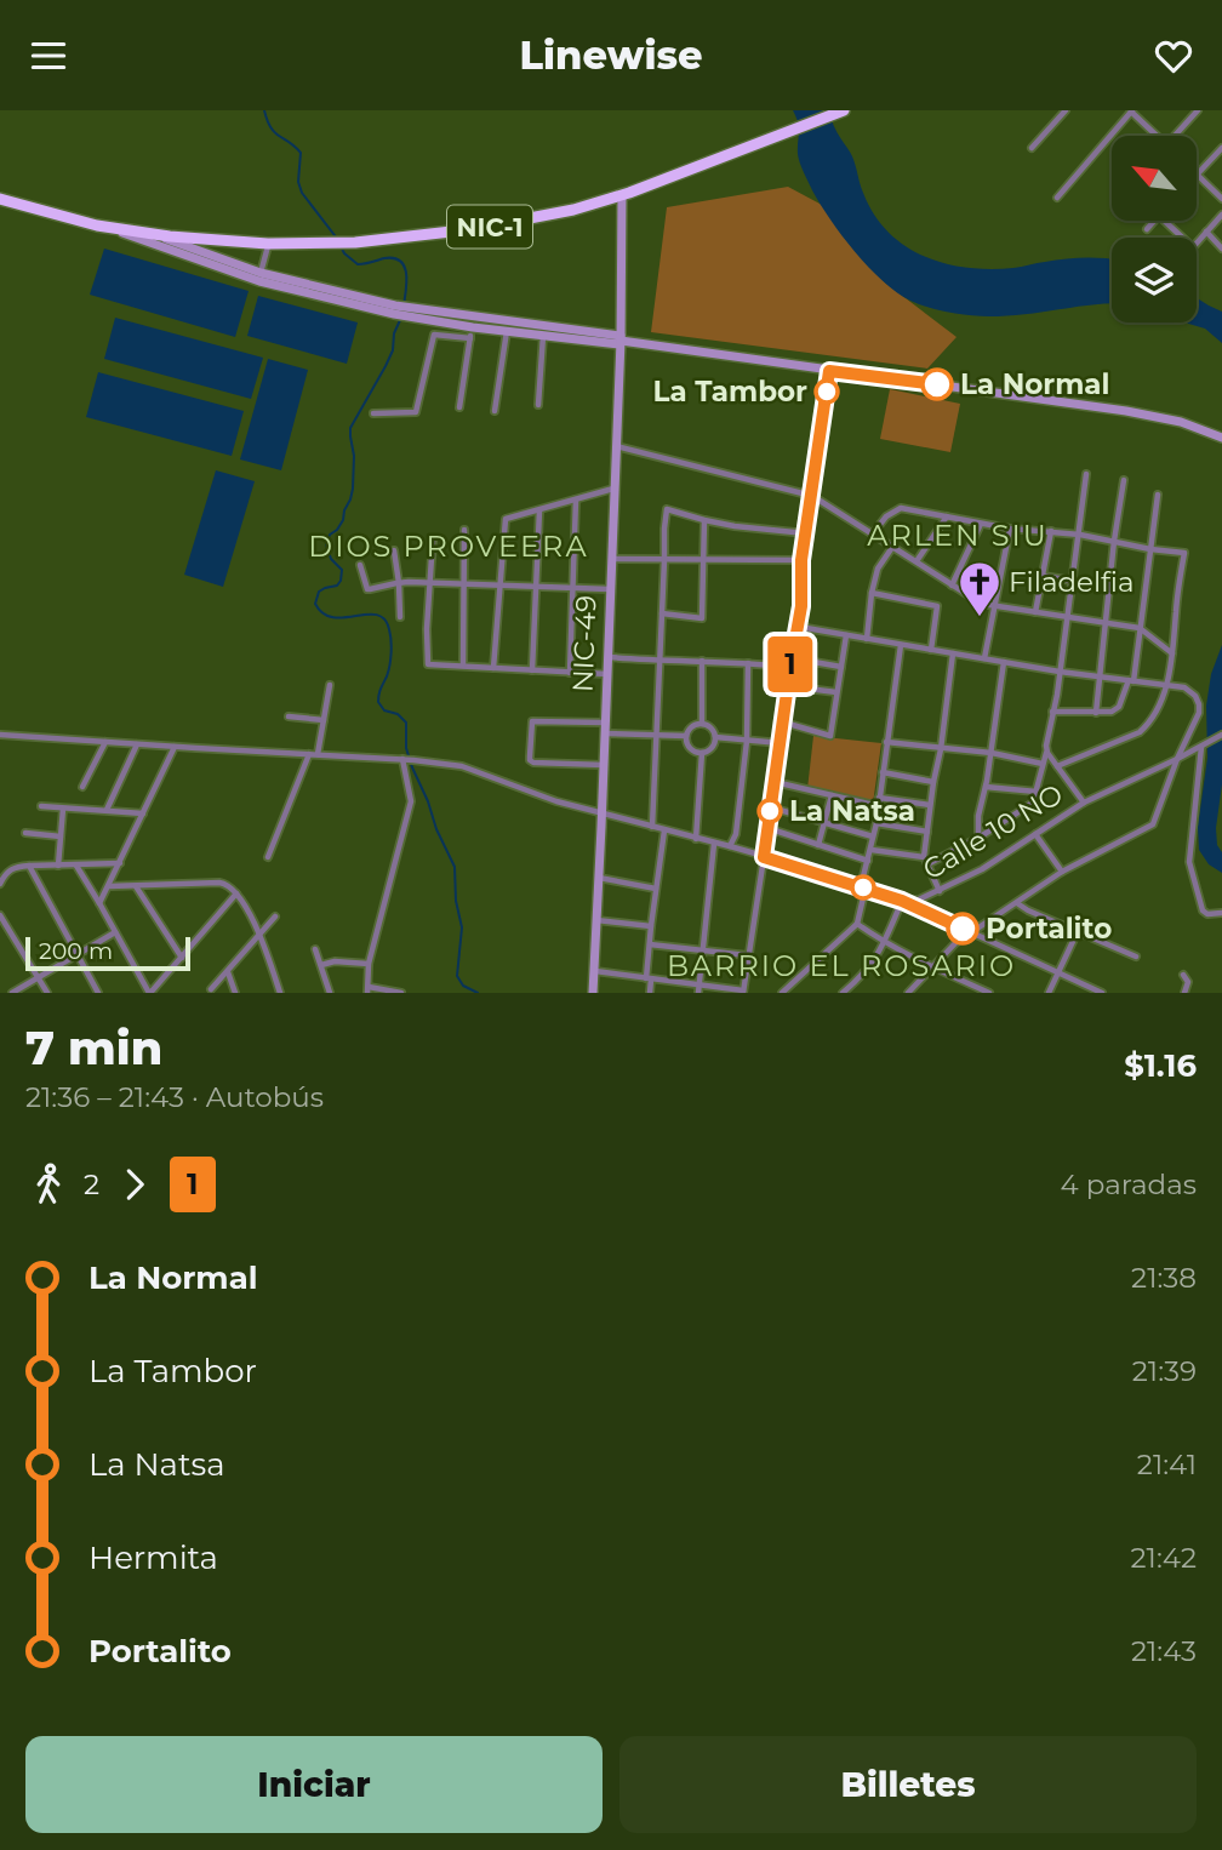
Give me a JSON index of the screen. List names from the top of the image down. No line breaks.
{"streets":{"highway":["NIC-1"],"street":["NIC-49","Calle 10 NO"]},"crossings":[["NIC-1","NIC-49"],["NIC-49","Calle 10 NO"]],"districts":["ARLEN SIU","DIOS PROVEERA","BARRIO EL ROSARIO"],"places":{"other":["La Normal","La Tambor","La Natsa","Portalito"],"church":["Filadelfia"]},"lines":["bus line 1"],"scale_bar":"200 m","north":"top left","page":{"header":"Linewise","on_map":"1","scale":"200 m","heading":["7 min","21:36 – 21:43 · Autobús","$1.16"],"legs":["2","1","4 paradas"],"list":[{"name":"La Normal","value":"21:38"},{"name":"La Tambor","value":"21:39"},{"name":"La Natsa","value":"21:41"},{"name":"Hermita","value":"21:42"},{"name":"Portalito","value":"21:43"}],"buttons":["Iniciar","Billetes"]}}
